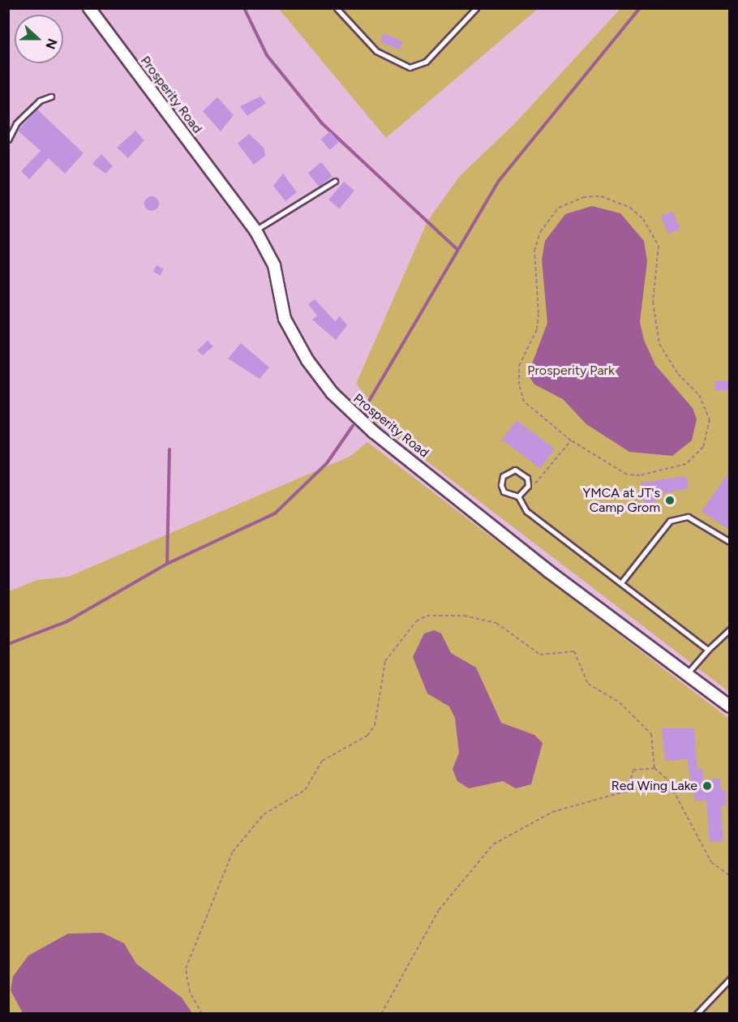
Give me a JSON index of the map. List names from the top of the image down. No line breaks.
{"streets":{"street":["Prosperity Road"]},"parks":["Prosperity Park"],"places":["YMCA at JT's Camp Grom","Red Wing Lake"],"north":"right"}
